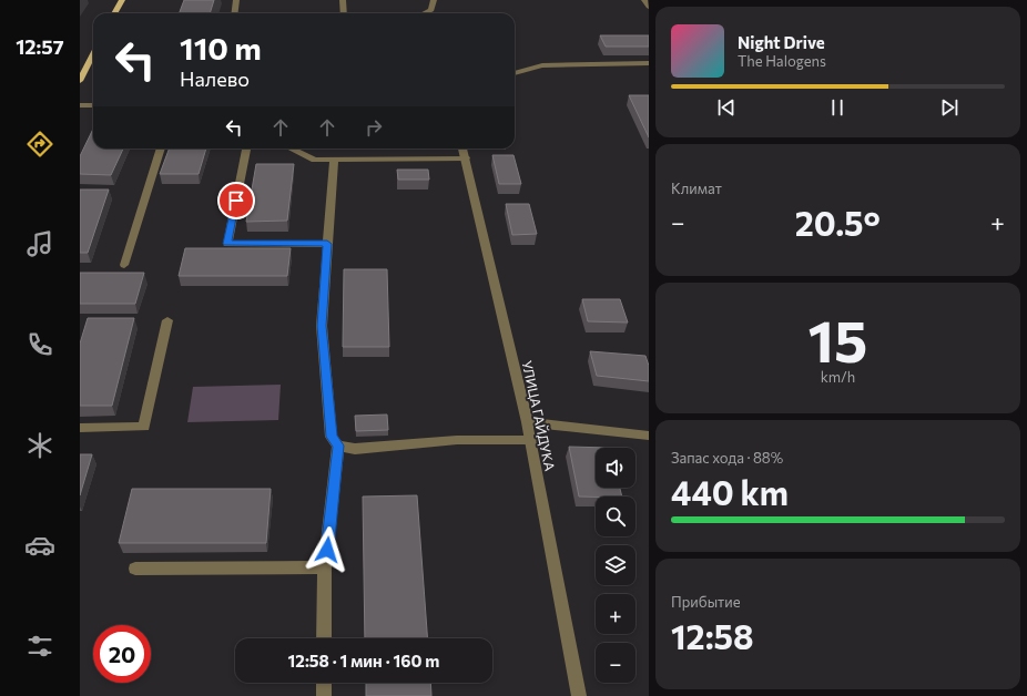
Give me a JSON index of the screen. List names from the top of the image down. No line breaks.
{"streets":{"street":["УЛИЦА ГАЙДУКА"]},"page":{"tabs":"12:57","turn":["110 m","Налево"],"song":["Night Drive","The Halogens"],"tile":["Климат",["15","km/h"],["Запас хода · 88%","440 km"],["Прибытие","12:58"]],"heat":["−","20.5°","+"],"map_buttons":["+","−"],"limit":"20","trip":"12:58 · 1 мин · 160 m"}}
